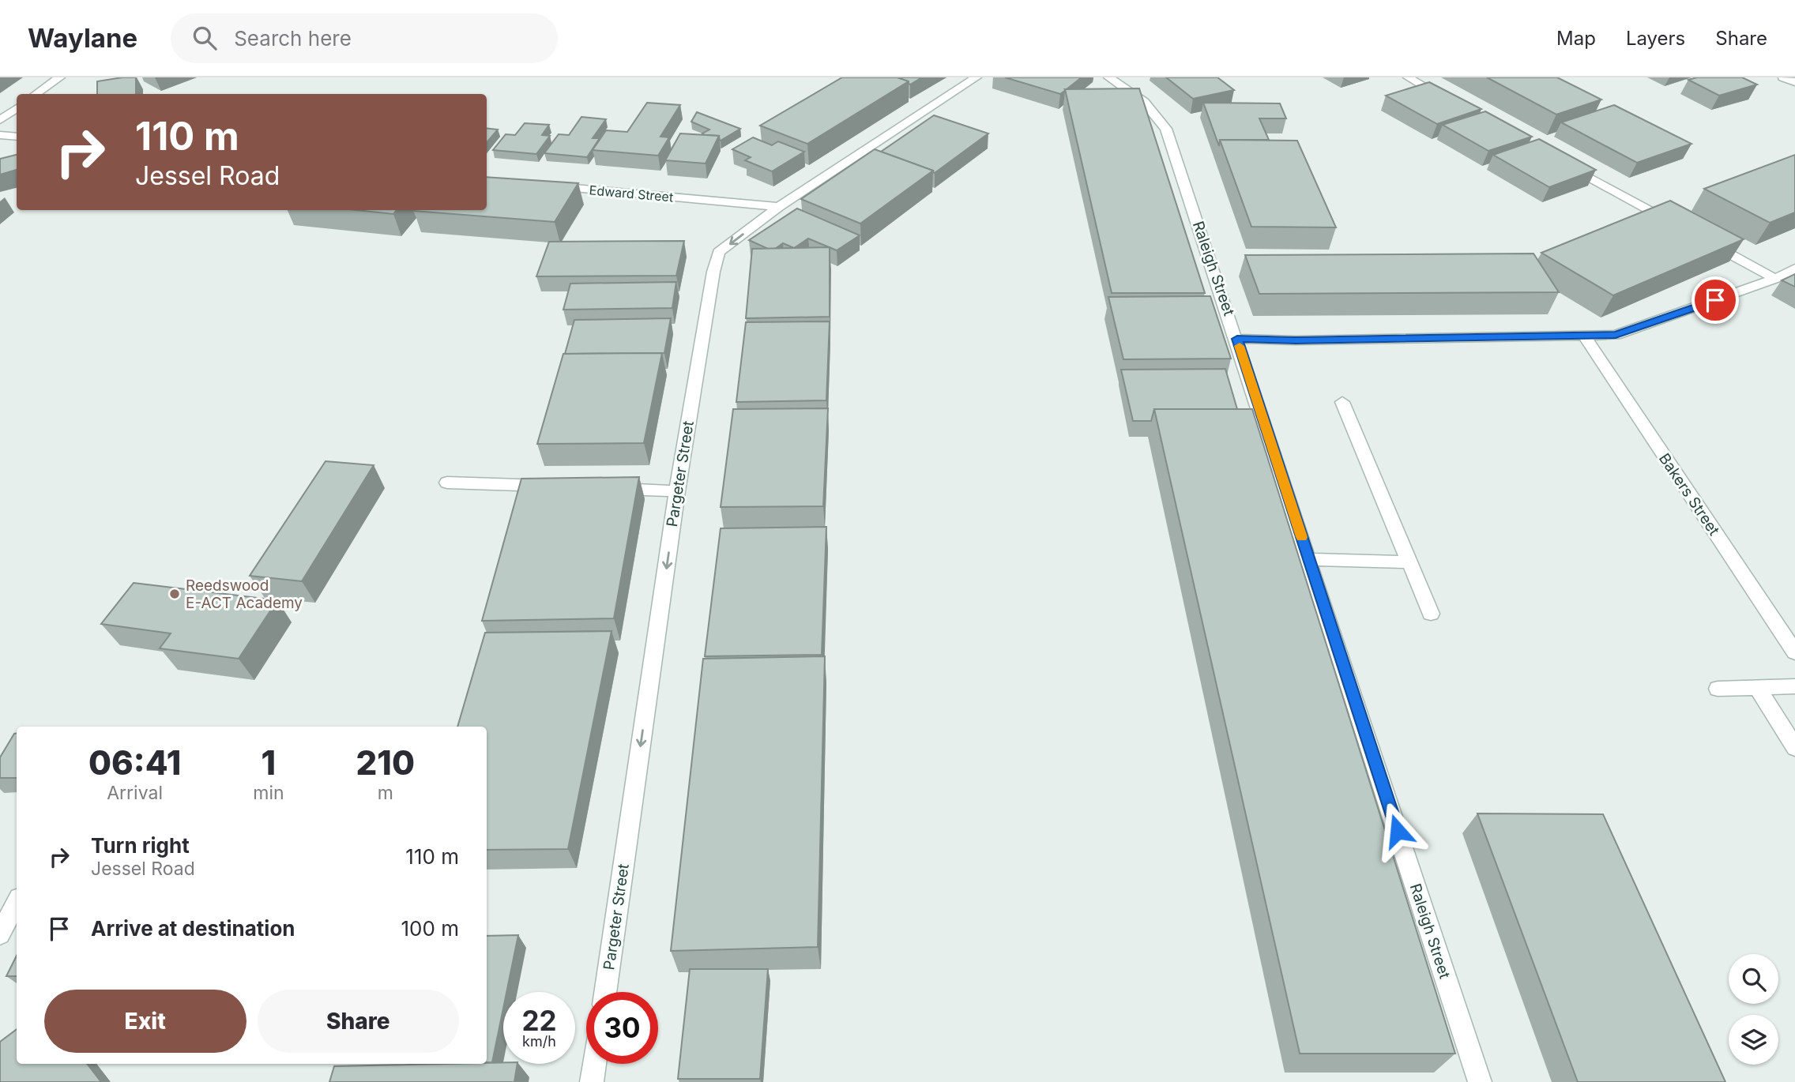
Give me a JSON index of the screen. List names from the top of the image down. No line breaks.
{"streets":{"street":["Edward Street","Raleigh Street","Pargeter Street","Bakers Street"]},"crossings":[["Edward Street","Pargeter Street"]],"one_way":["Pargeter Street"],"places":["Reedswood E-ACT Academy"],"page":{"header":"Waylane","search":"Search here","nav":["Map","Layers","Share"],"turn":["110 m","Jessel Road"],"eta":["06:41","Arrival","1","min","210","m"],"list":[{"name":"Turn right","note":"Jessel Road","value":"110 m"},{"name":"Arrive at destination","value":"100 m"}],"buttons":["Exit","Share"],"speed":"22 km/h","limit":"30"}}
